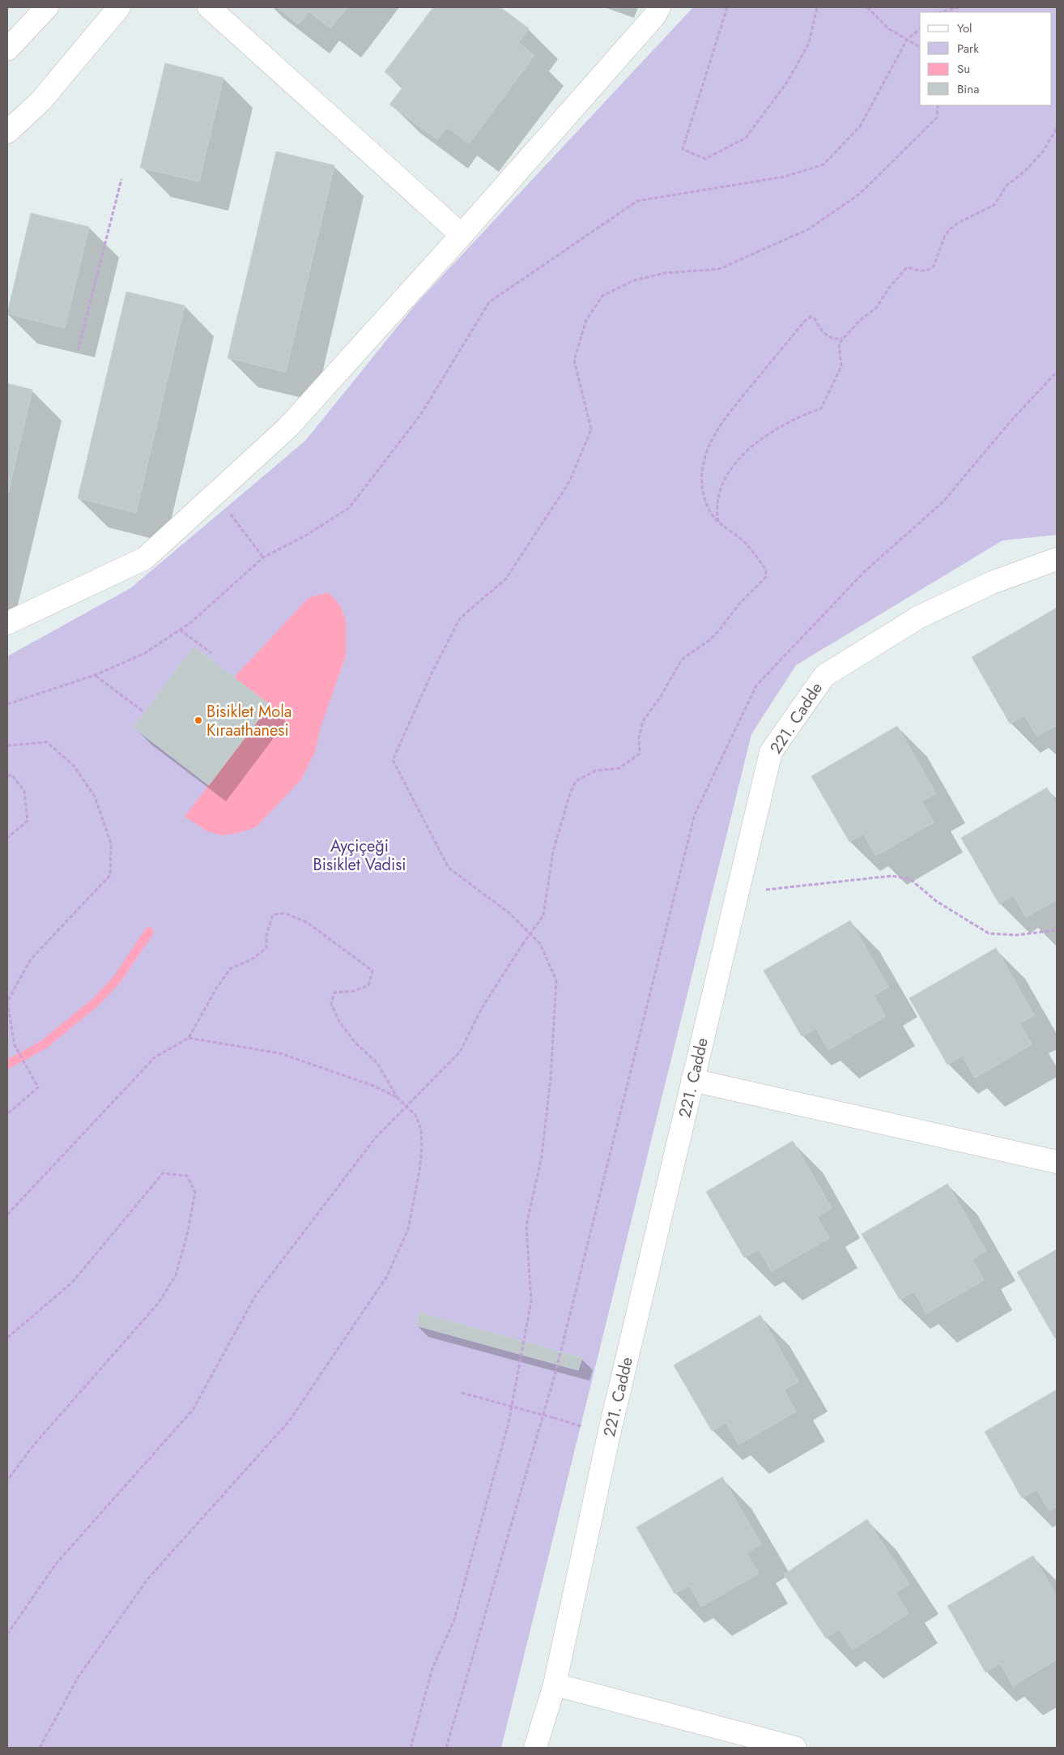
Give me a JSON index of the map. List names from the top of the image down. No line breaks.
{"streets":{"street":["221. Cadde"]},"parks":["Ayçiçeği Bisiklet Vadisi"],"places":["Bisiklet Mola Kıraathanesi"],"legend":["Yol","Park","Su","Bina"]}
